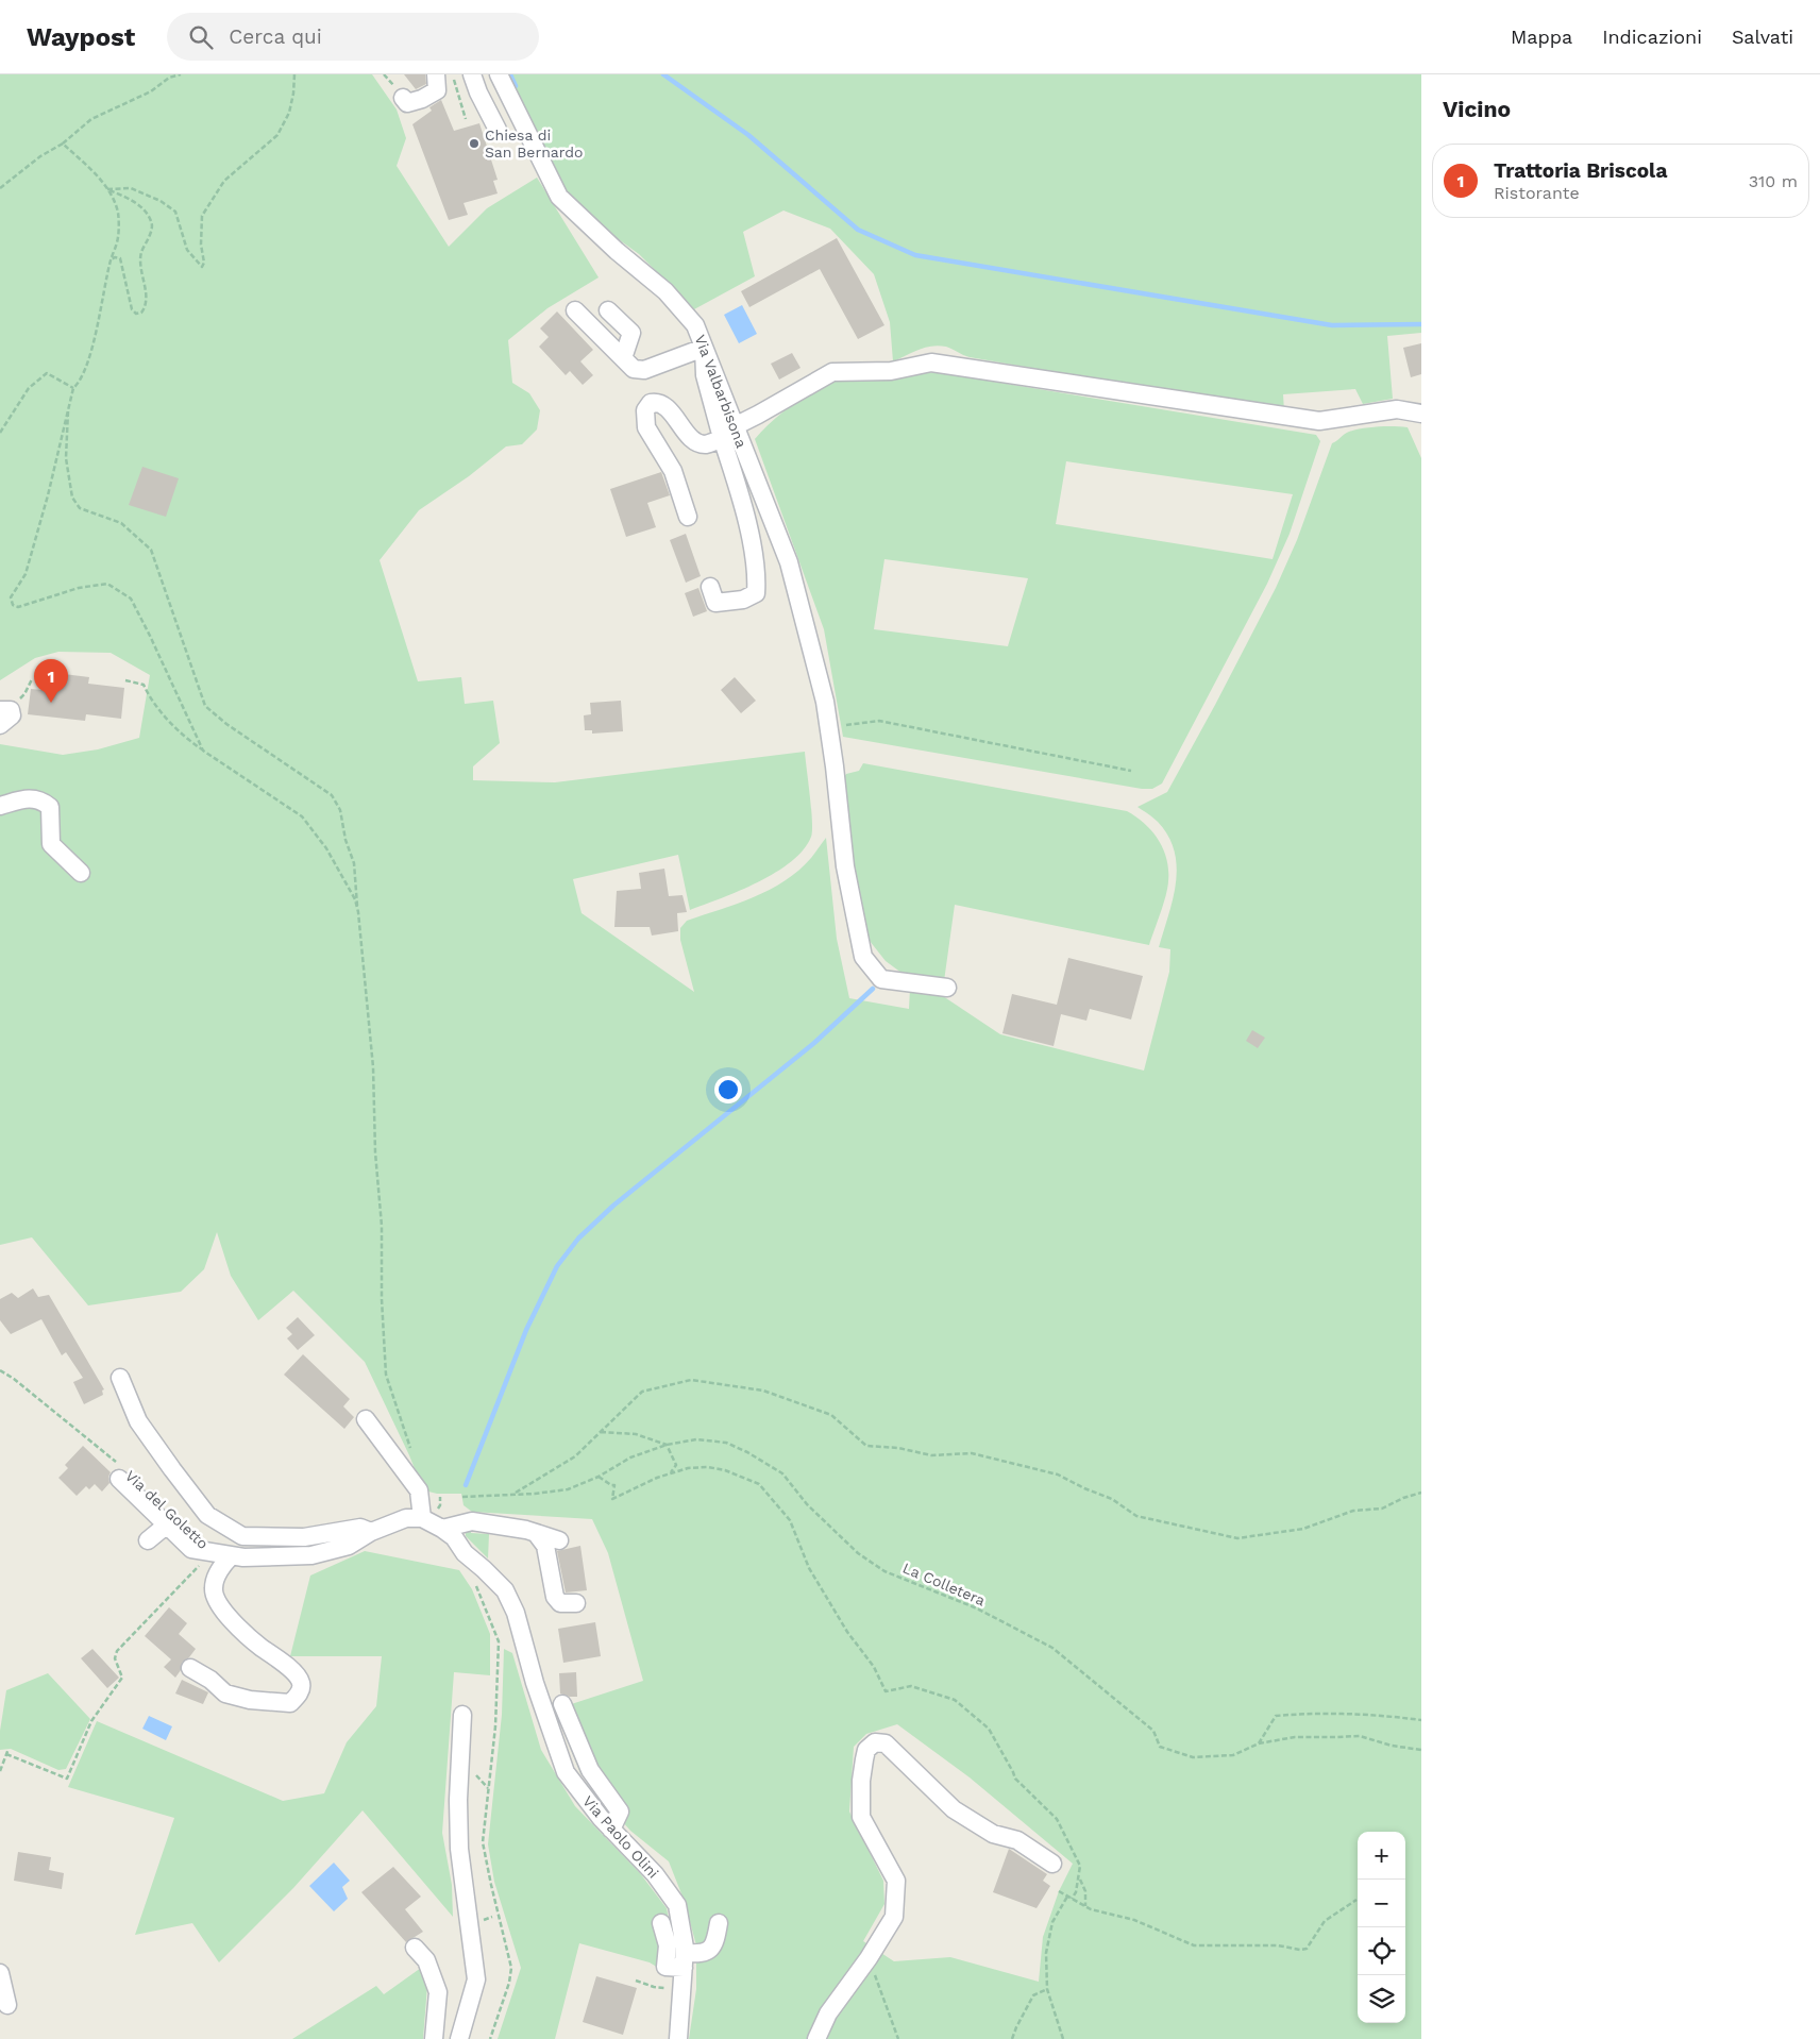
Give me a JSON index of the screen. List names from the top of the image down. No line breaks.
{"streets":{"street":["Via Valbarbisona","Via del Goletto","Via Paolo Olini"],"path":["La Colletera"]},"places":["Chiesa di San Bernardo"],"page":{"header":"Waypost","search":"Cerca qui","nav":["Mappa","Indicazioni","Salvati"],"heading":"Vicino","list":[{"mark":"1","name":"Trattoria Briscola","note":"Ristorante","value":"310 m"}],"pins":"1","map_buttons":["+","−"]}}
